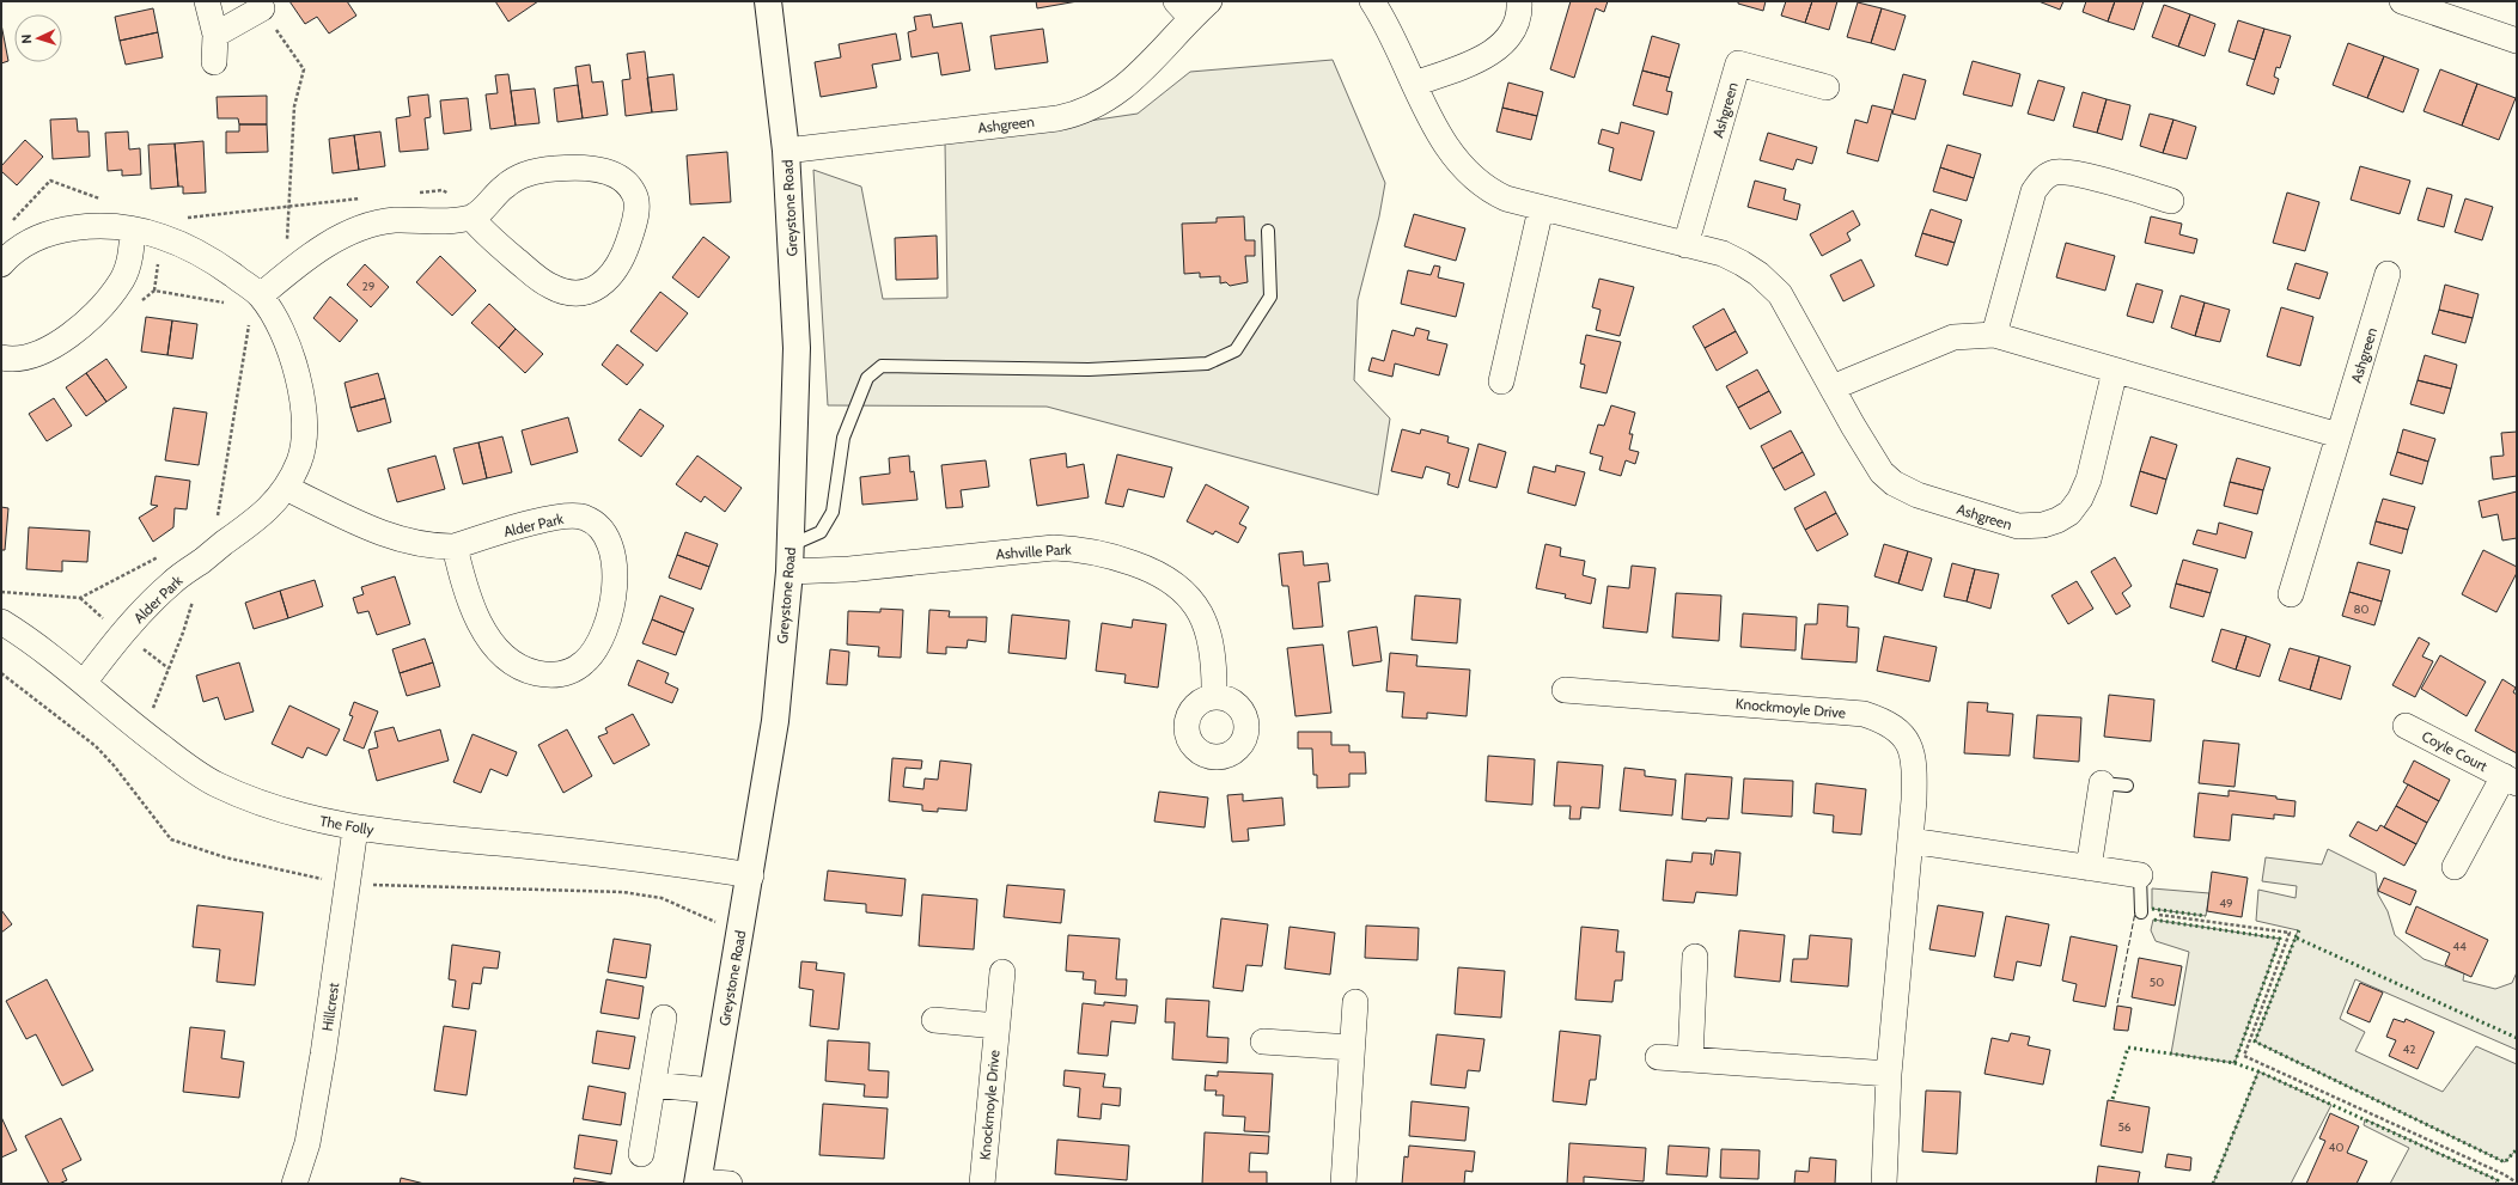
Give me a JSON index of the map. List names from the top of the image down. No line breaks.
{"streets":{"main road":["Greystone Road"],"street":["Ashgreen","Alder Park","Ashville Park","Knockmoyle Drive","Coyle Court","The Folly","Hillcrest"]},"crossings":[["Ashgreen","Greystone Road"],["Greystone Road","Ashville Park"],["Greystone Road","The Folly"],["Alder Park","The Folly"],["The Folly","Hillcrest"]],"house_numbers":["29","80","49","44","50","42","56","40"],"north":"left"}
